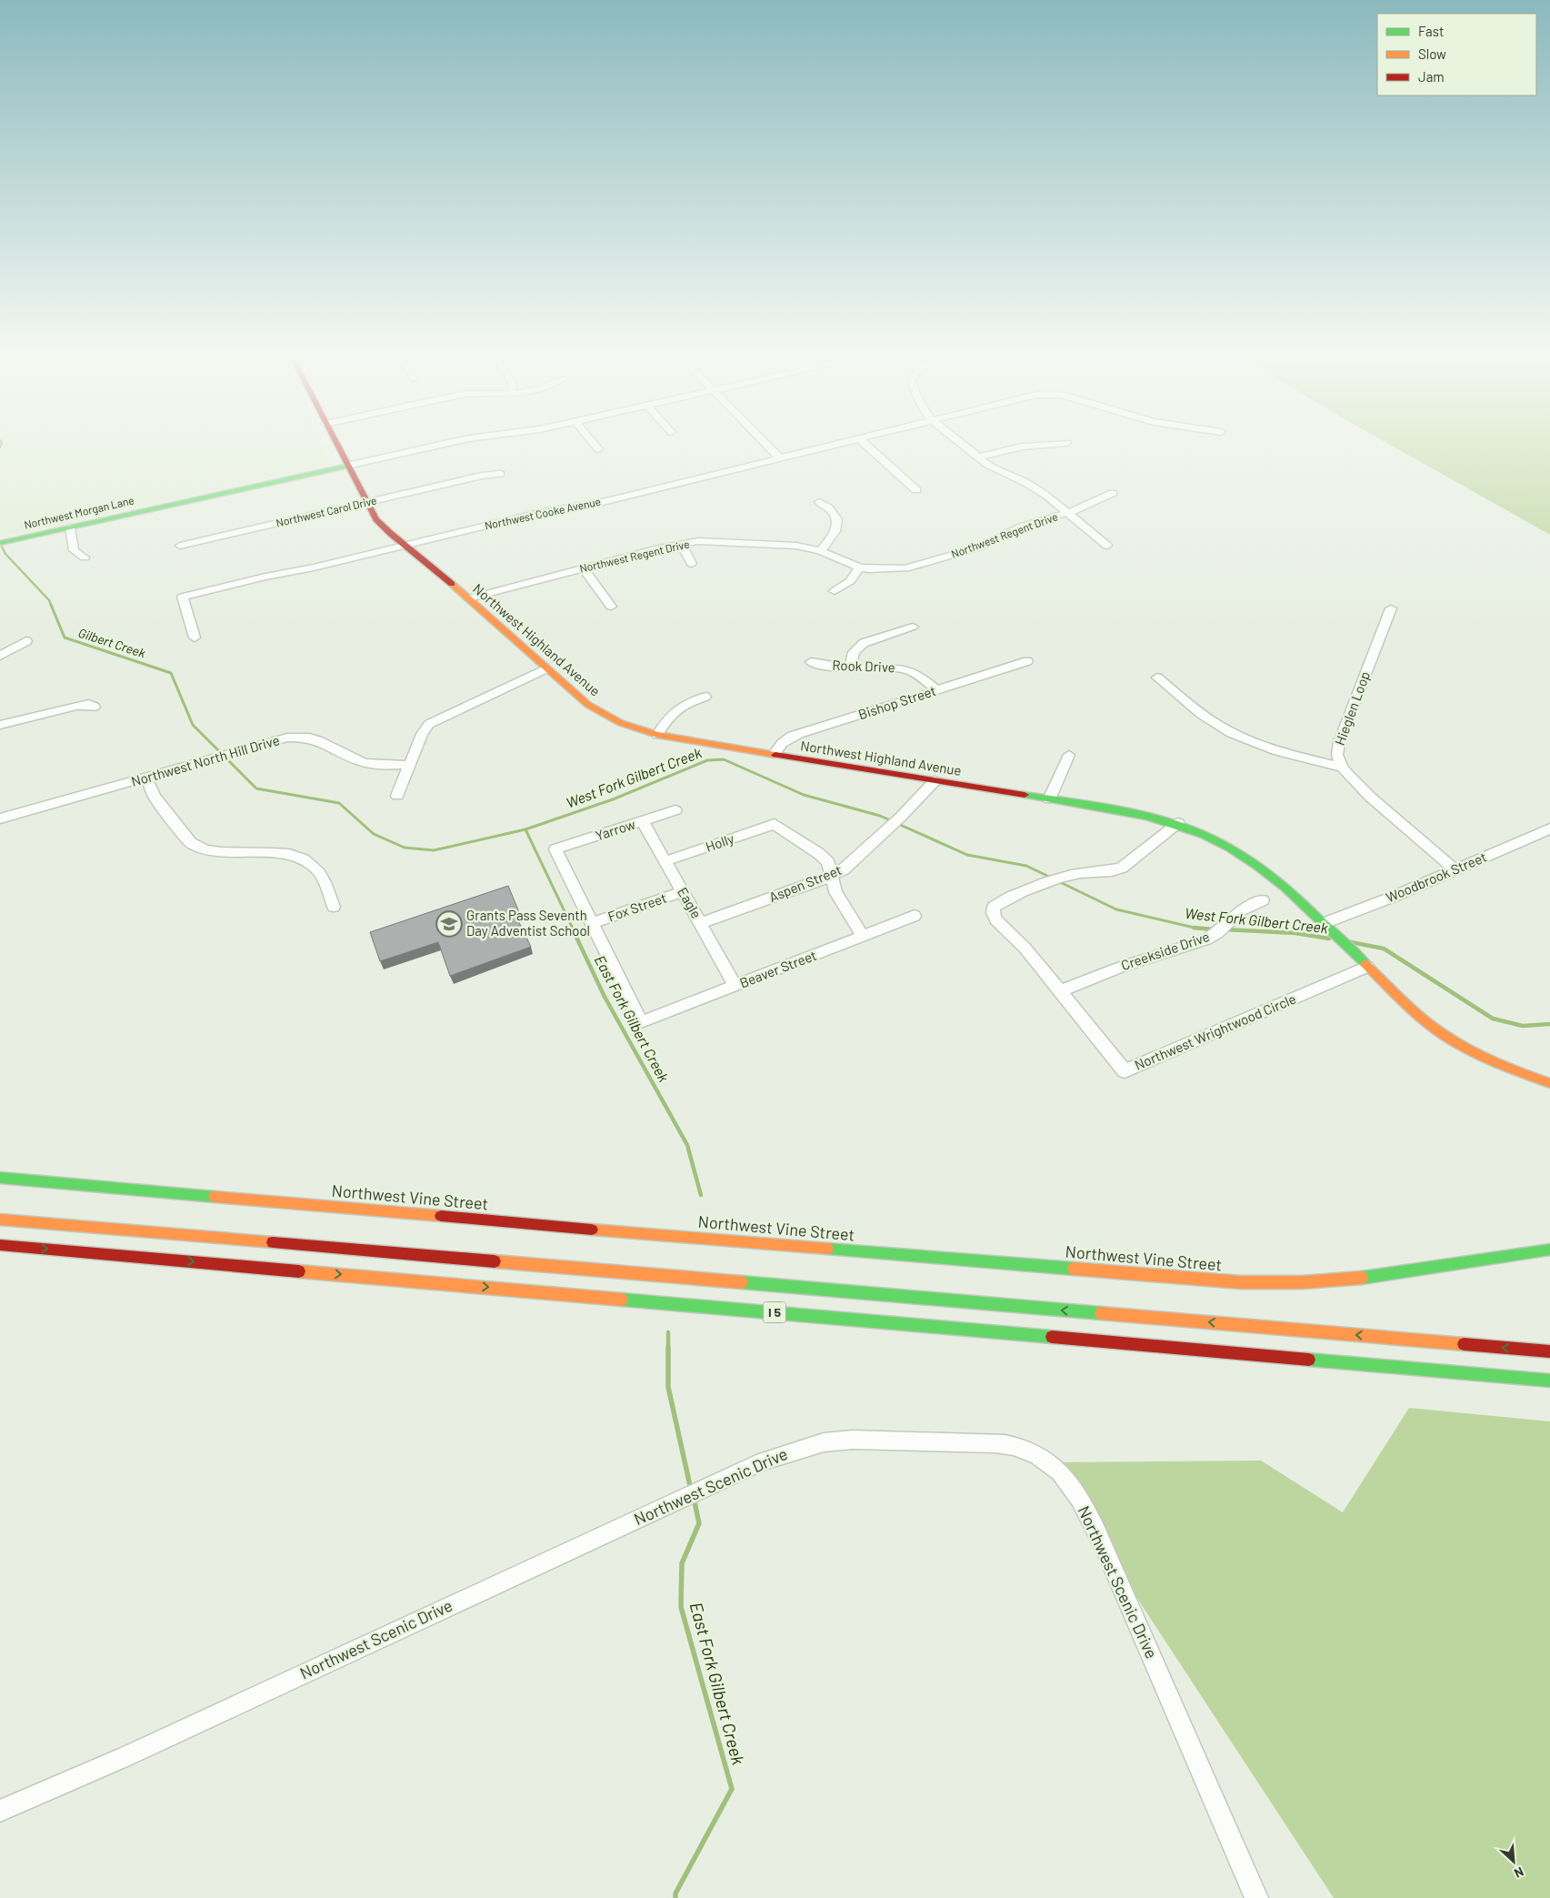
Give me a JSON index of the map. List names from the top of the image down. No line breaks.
{"streets":{"main road":["Northwest Morgan Lane","Northwest Highland Avenue","Northwest Vine Street","I 5"],"street":["Northwest Carol Drive","Northwest Cooke Avenue","Northwest Regent Drive","Rook Drive","Bishop Street","Hieglen Loop","Northwest North Hill Drive","Yarrow","Holly","Woodbrook Street","Aspen Street","Eagle","Fox Street","Creekside Drive","Beaver Street","Northwest Wrightwood Circle","Northwest Scenic Drive"]},"crossings":[["Northwest Carol Drive","Northwest Highland Avenue"],["Northwest Morgan Lane","Northwest Highland Avenue"],["Northwest Cooke Avenue","Northwest Highland Avenue"],["Northwest Regent Drive","Northwest Highland Avenue"],["Northwest Highland Avenue","Bishop Street"],["Northwest Highland Avenue","Woodbrook Street"],["Northwest Highland Avenue","Aspen Street"],["Northwest Highland Avenue","Northwest Wrightwood Circle"],["Rook Drive","Bishop Street"],["Yarrow","Eagle"],["Yarrow","Fox Street"],["Yarrow","Beaver Street"],["Holly","Aspen Street"],["Holly","Eagle"],["Aspen Street","Eagle"],["Eagle","Fox Street"],["Eagle","Beaver Street"],["Fox Street","Beaver Street"],["Creekside Drive","Northwest Wrightwood Circle"]],"water":["Gilbert Creek","West Fork Gilbert Creek","East Fork Gilbert Creek"],"places":{"school or university":["Grants Pass Seventh Day Adventist School"]},"legend":["Fast","Slow","Jam"],"north":"bottom right"}
